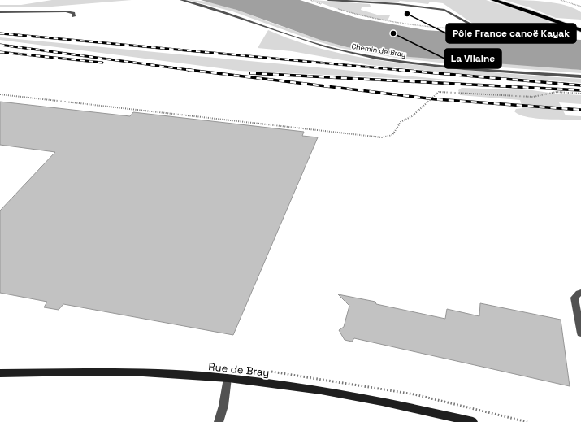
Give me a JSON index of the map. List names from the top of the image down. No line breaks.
{"streets":{"street":["Chemin de Bray","Rue de Bray"]},"places":["Pôle France canoë Kayak","La Vilaine"]}
